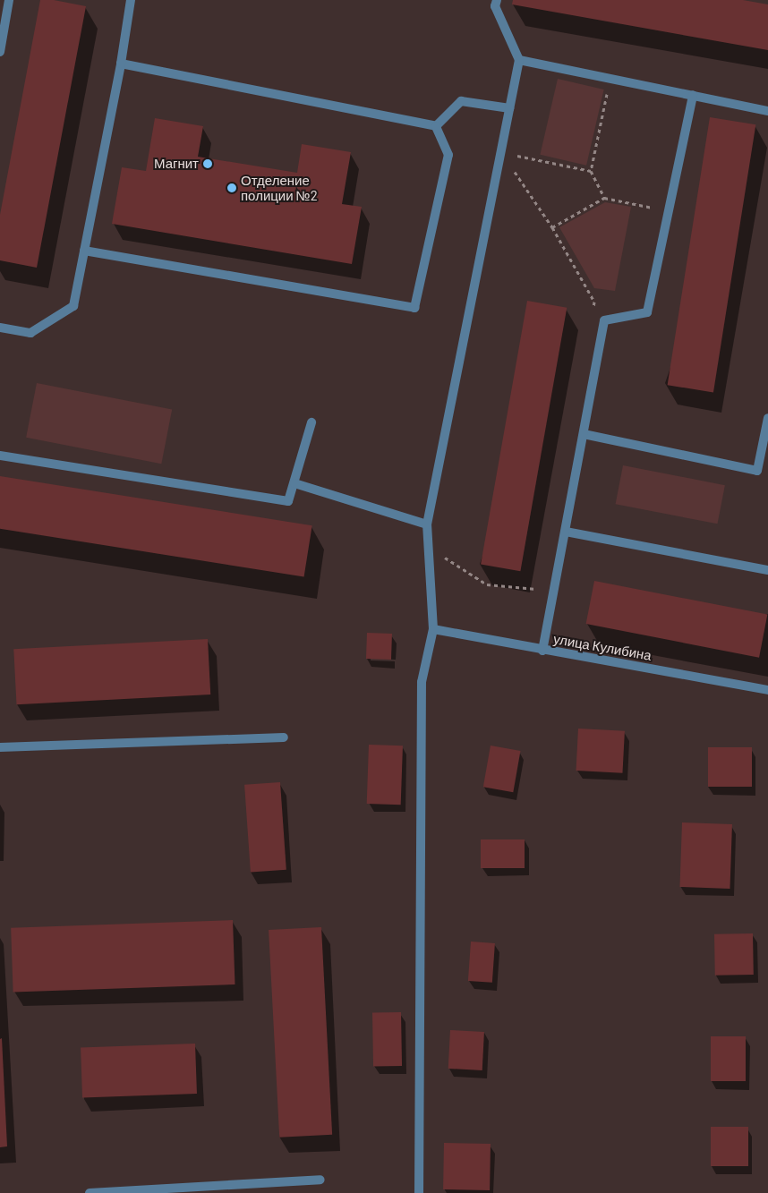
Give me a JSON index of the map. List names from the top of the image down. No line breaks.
{"streets":{"street":["улица Кулибина"]},"places":["Магнит","Отделение полиции №2"]}
